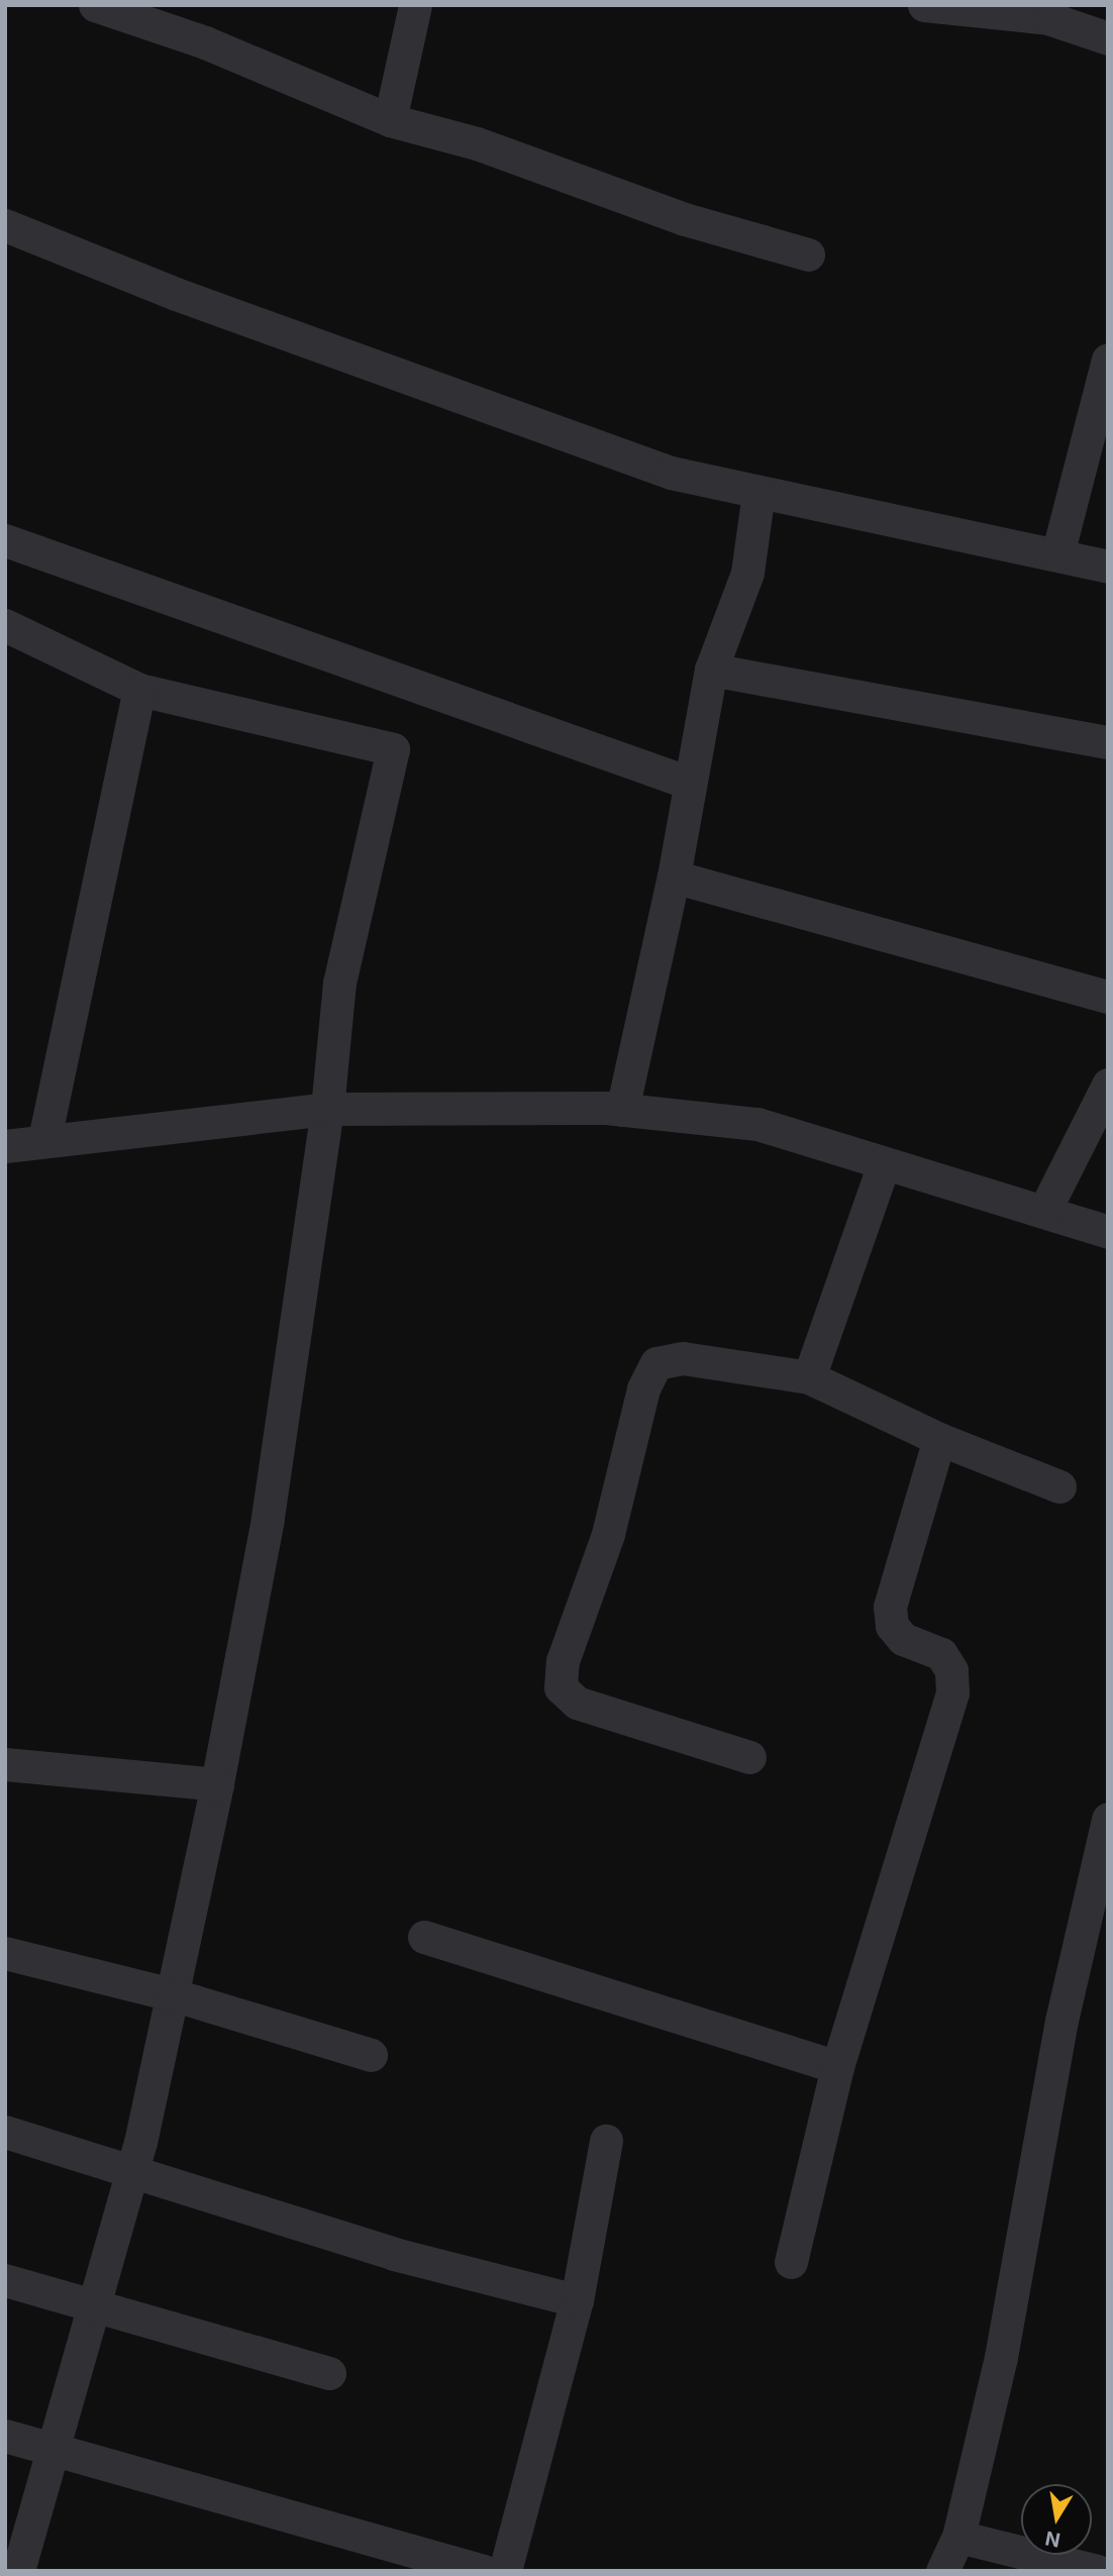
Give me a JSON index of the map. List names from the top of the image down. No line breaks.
{"north":"bottom"}
